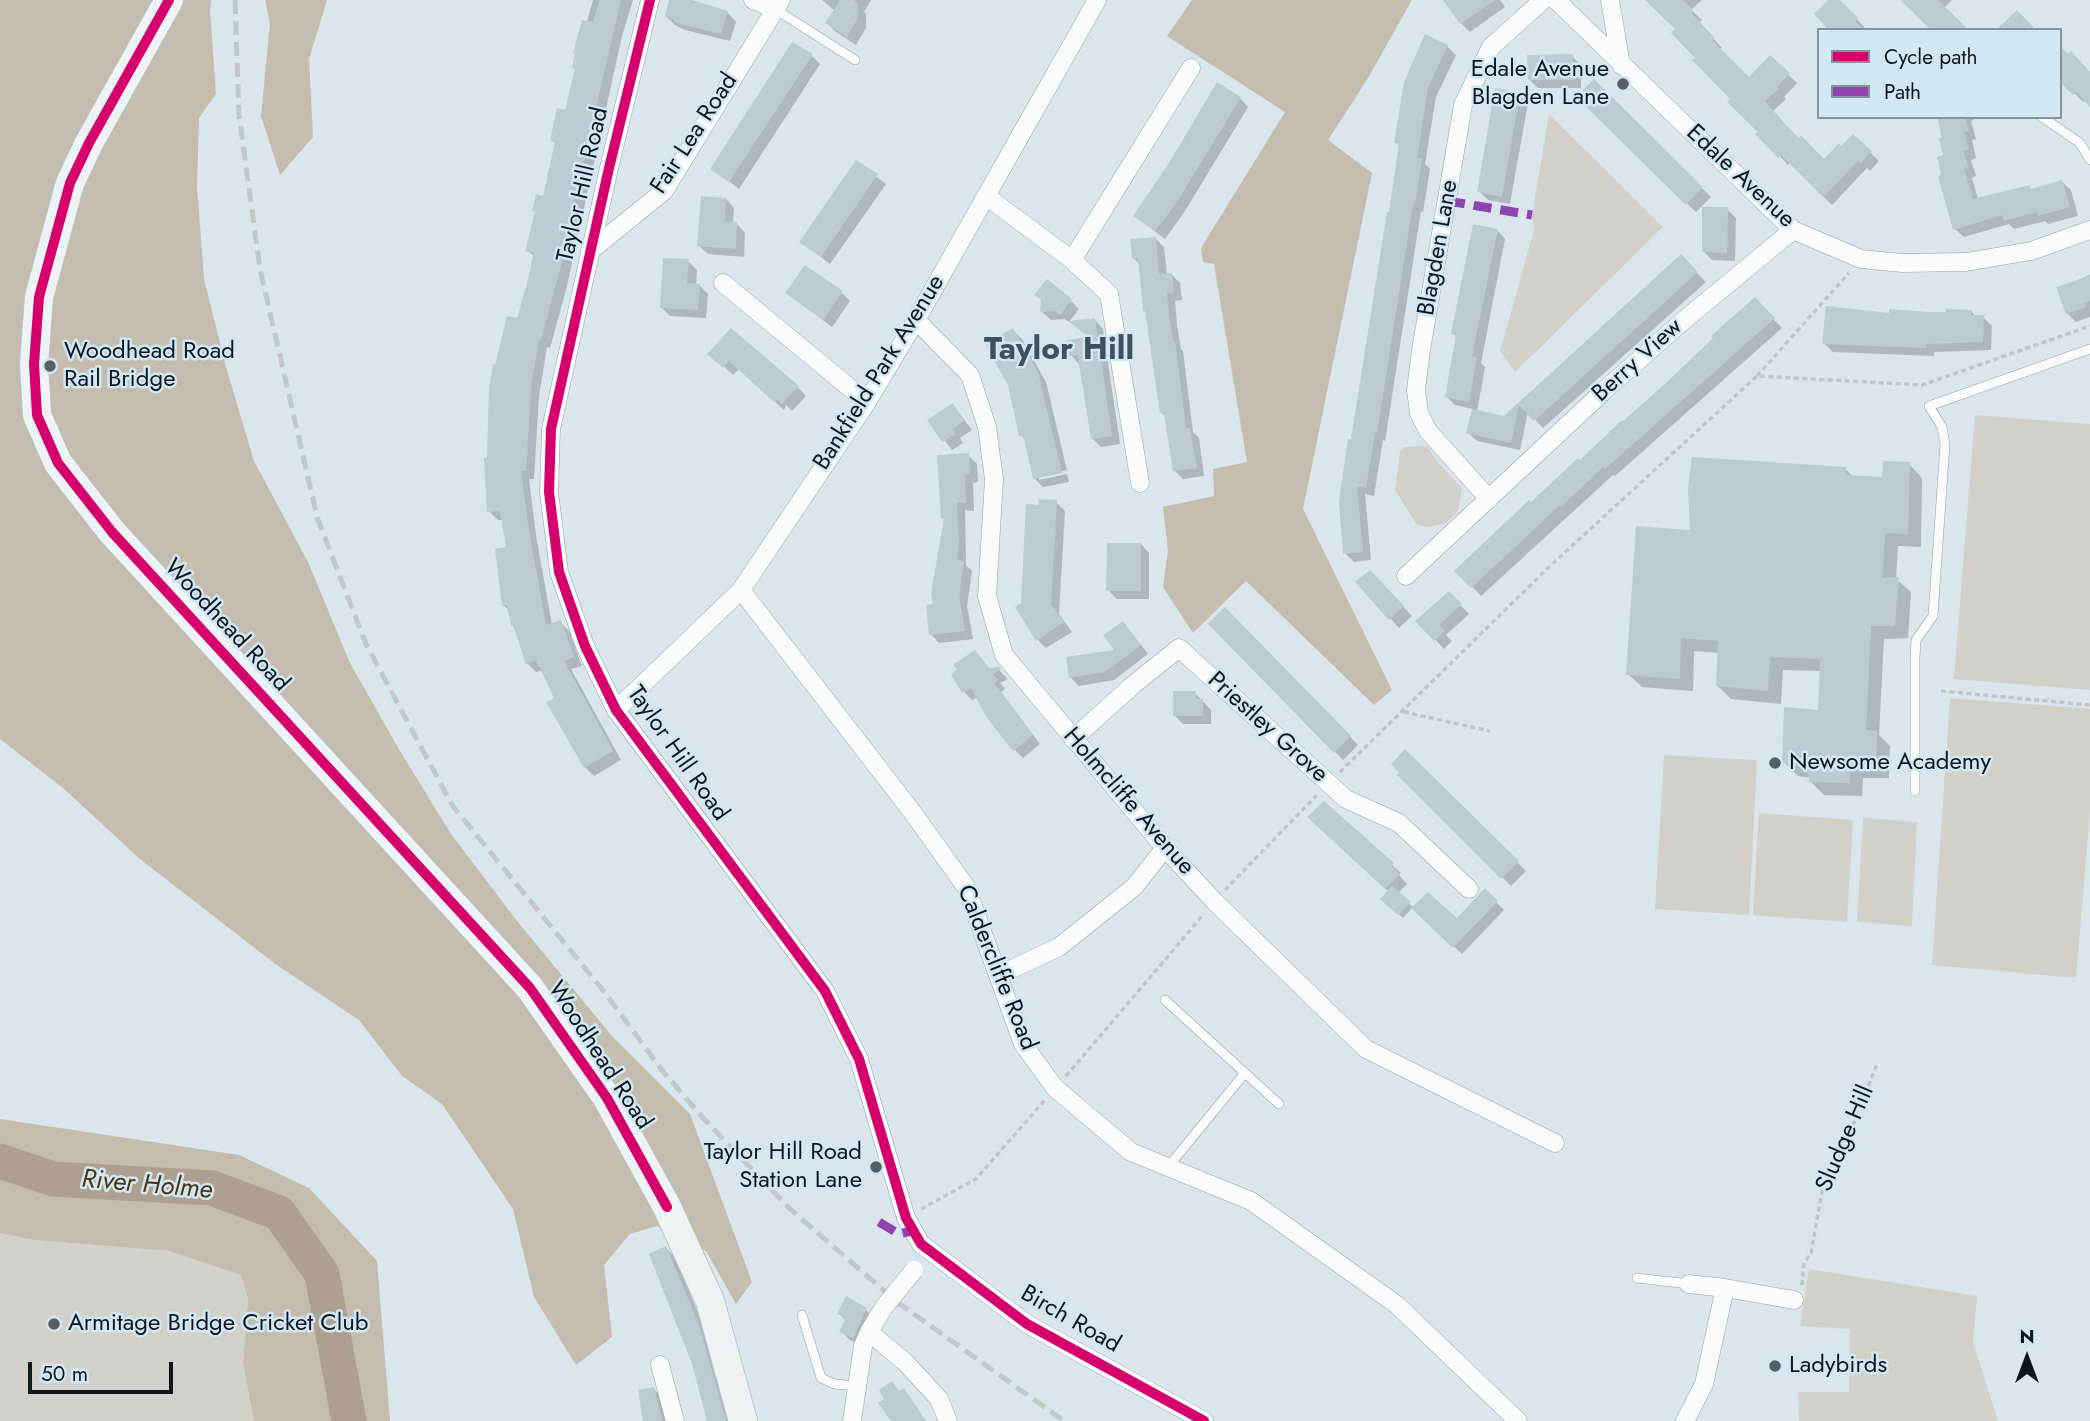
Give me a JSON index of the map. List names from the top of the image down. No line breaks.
{"streets":{"main road":["Woodhead Road"],"street":["Fair Lea Road","Edale Avenue","Taylor Hill Road","Blagden Lane","Berry View","Bankfield Park Avenue","Priestley Grove","Holmcliffe Avenue","Caldercliffe Road","Birch Road"],"path":["Sludge Hill"]},"crossings":[["Fair Lea Road","Taylor Hill Road"],["Edale Avenue","Berry View"],["Taylor Hill Road","Bankfield Park Avenue"],["Taylor Hill Road","Birch Road"],["Blagden Lane","Berry View"],["Bankfield Park Avenue","Holmcliffe Avenue"],["Bankfield Park Avenue","Caldercliffe Road"],["Priestley Grove","Holmcliffe Avenue"]],"districts":["Taylor Hill"],"water":["River Holme"],"places":["Edale Avenue Blagden Lane","Woodhead Road Rail Bridge","Newsome Academy","Taylor Hill Road Station Lane","Armitage Bridge Cricket Club","Ladybirds"],"legend":["Cycle path","Path"],"scale_bar":"50 m","north":"top"}
